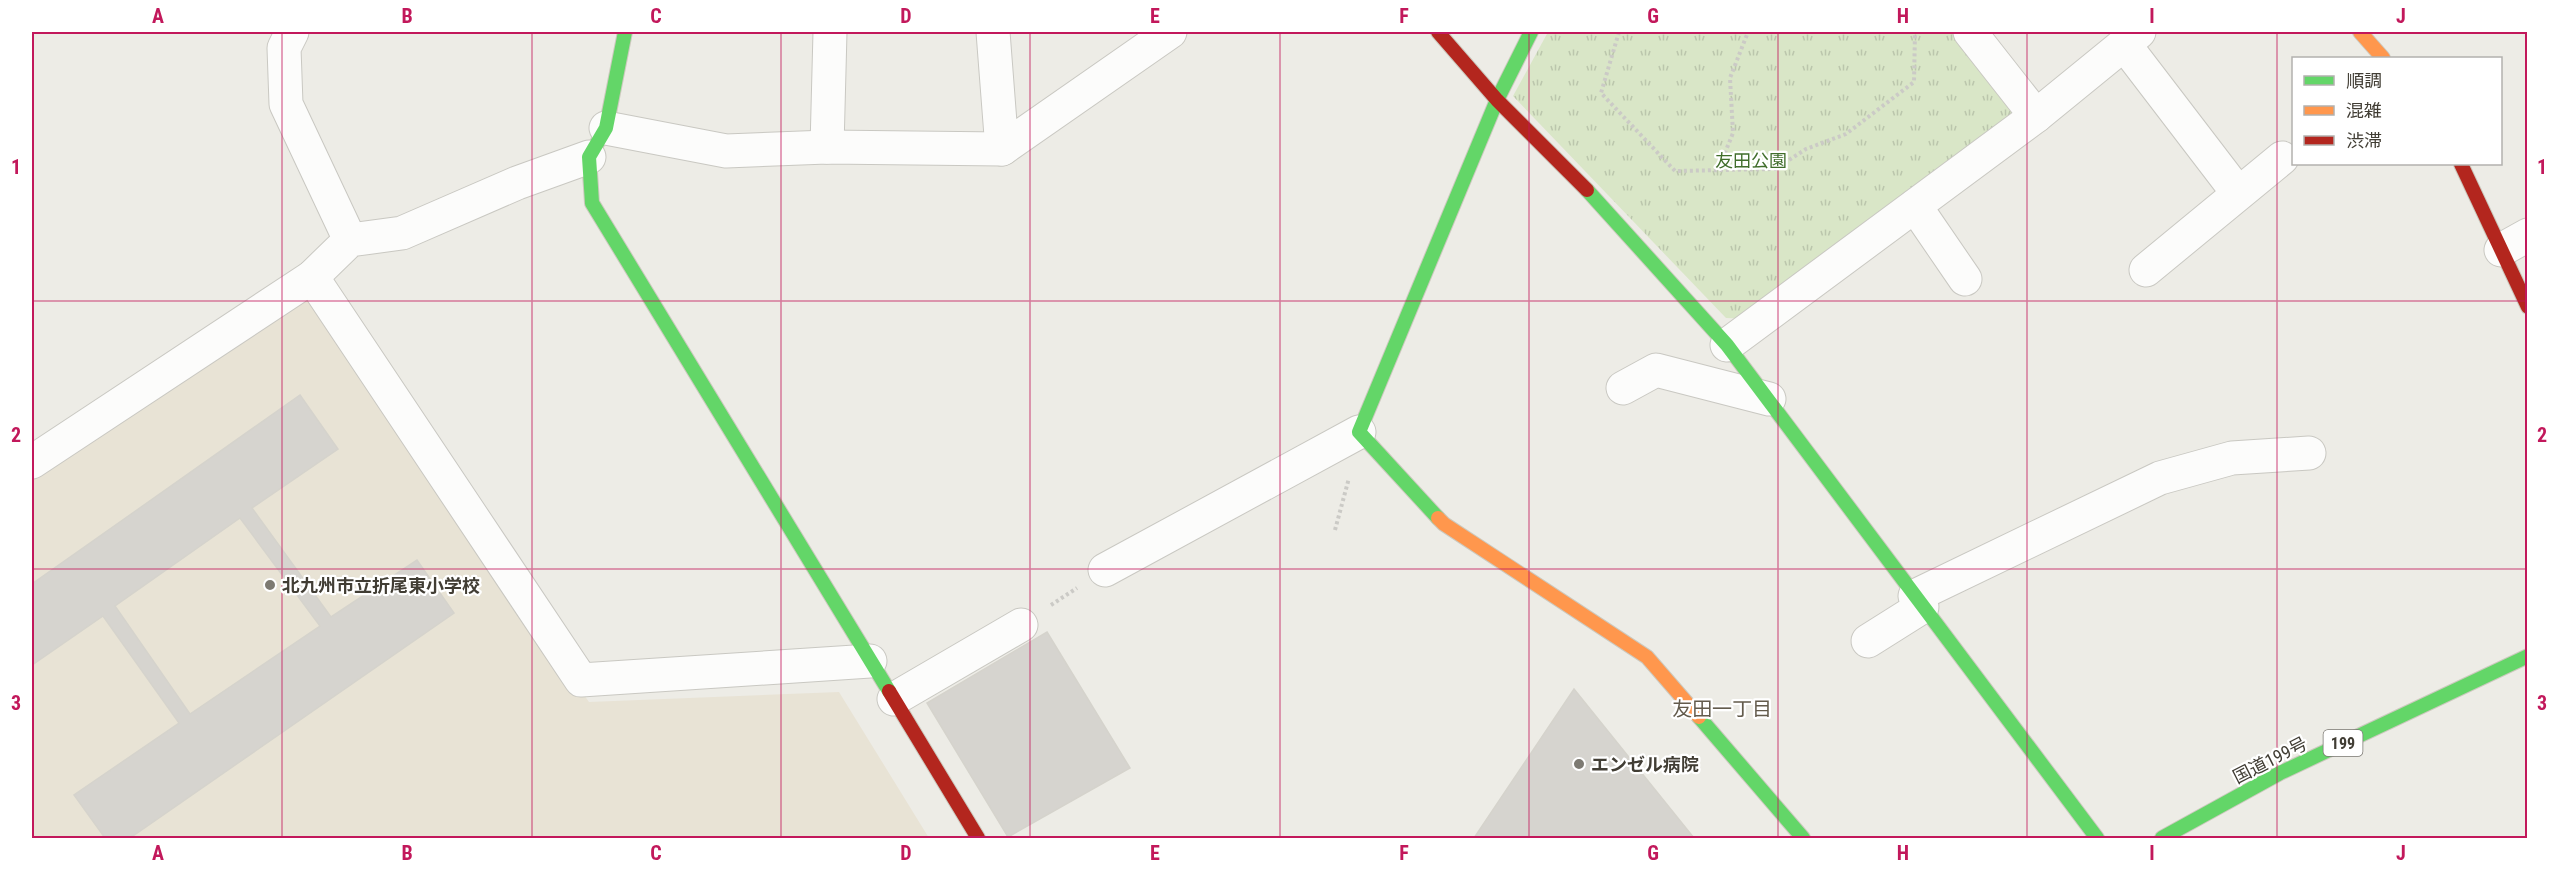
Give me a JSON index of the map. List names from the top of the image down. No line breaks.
{"streets":{"main road":["199","国道199号"]},"districts":["友田一丁目"],"parks":["友田公園"],"places":["北九州市立折尾東小学校","エンゼル病院"],"legend":["順調","混雑","渋滞"],"grid":{"columns":["A","B","C","D","E","F","G","H","I","J"],"rows":["1","2","3"]}}
